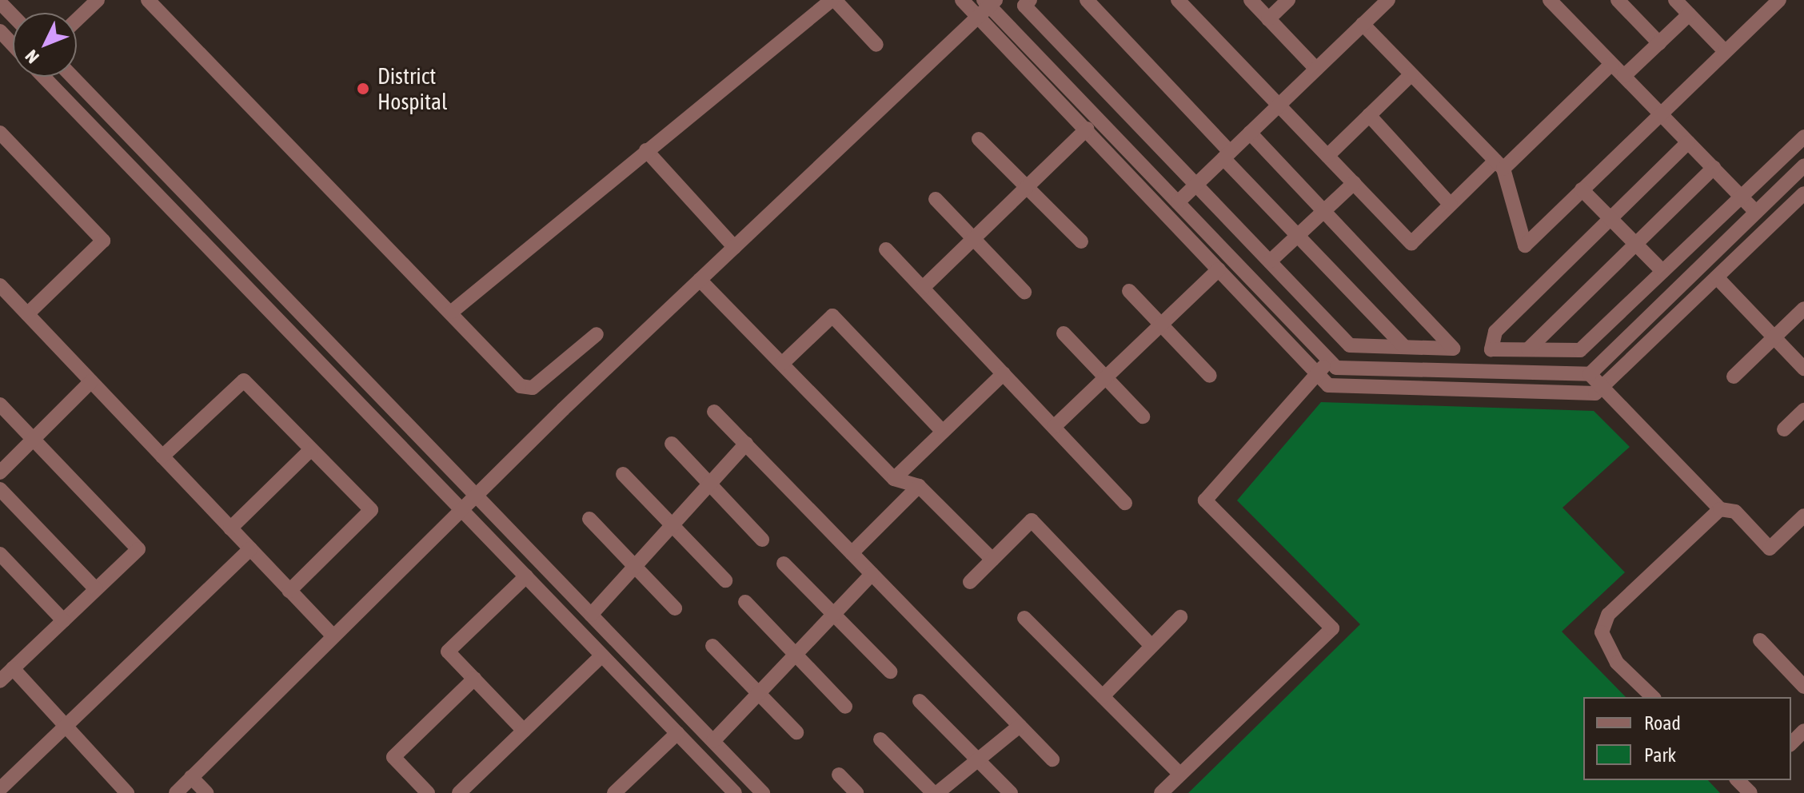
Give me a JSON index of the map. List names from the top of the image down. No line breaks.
{"places":["District Hospital"],"legend":["Road","Park"],"north":"bottom left"}
